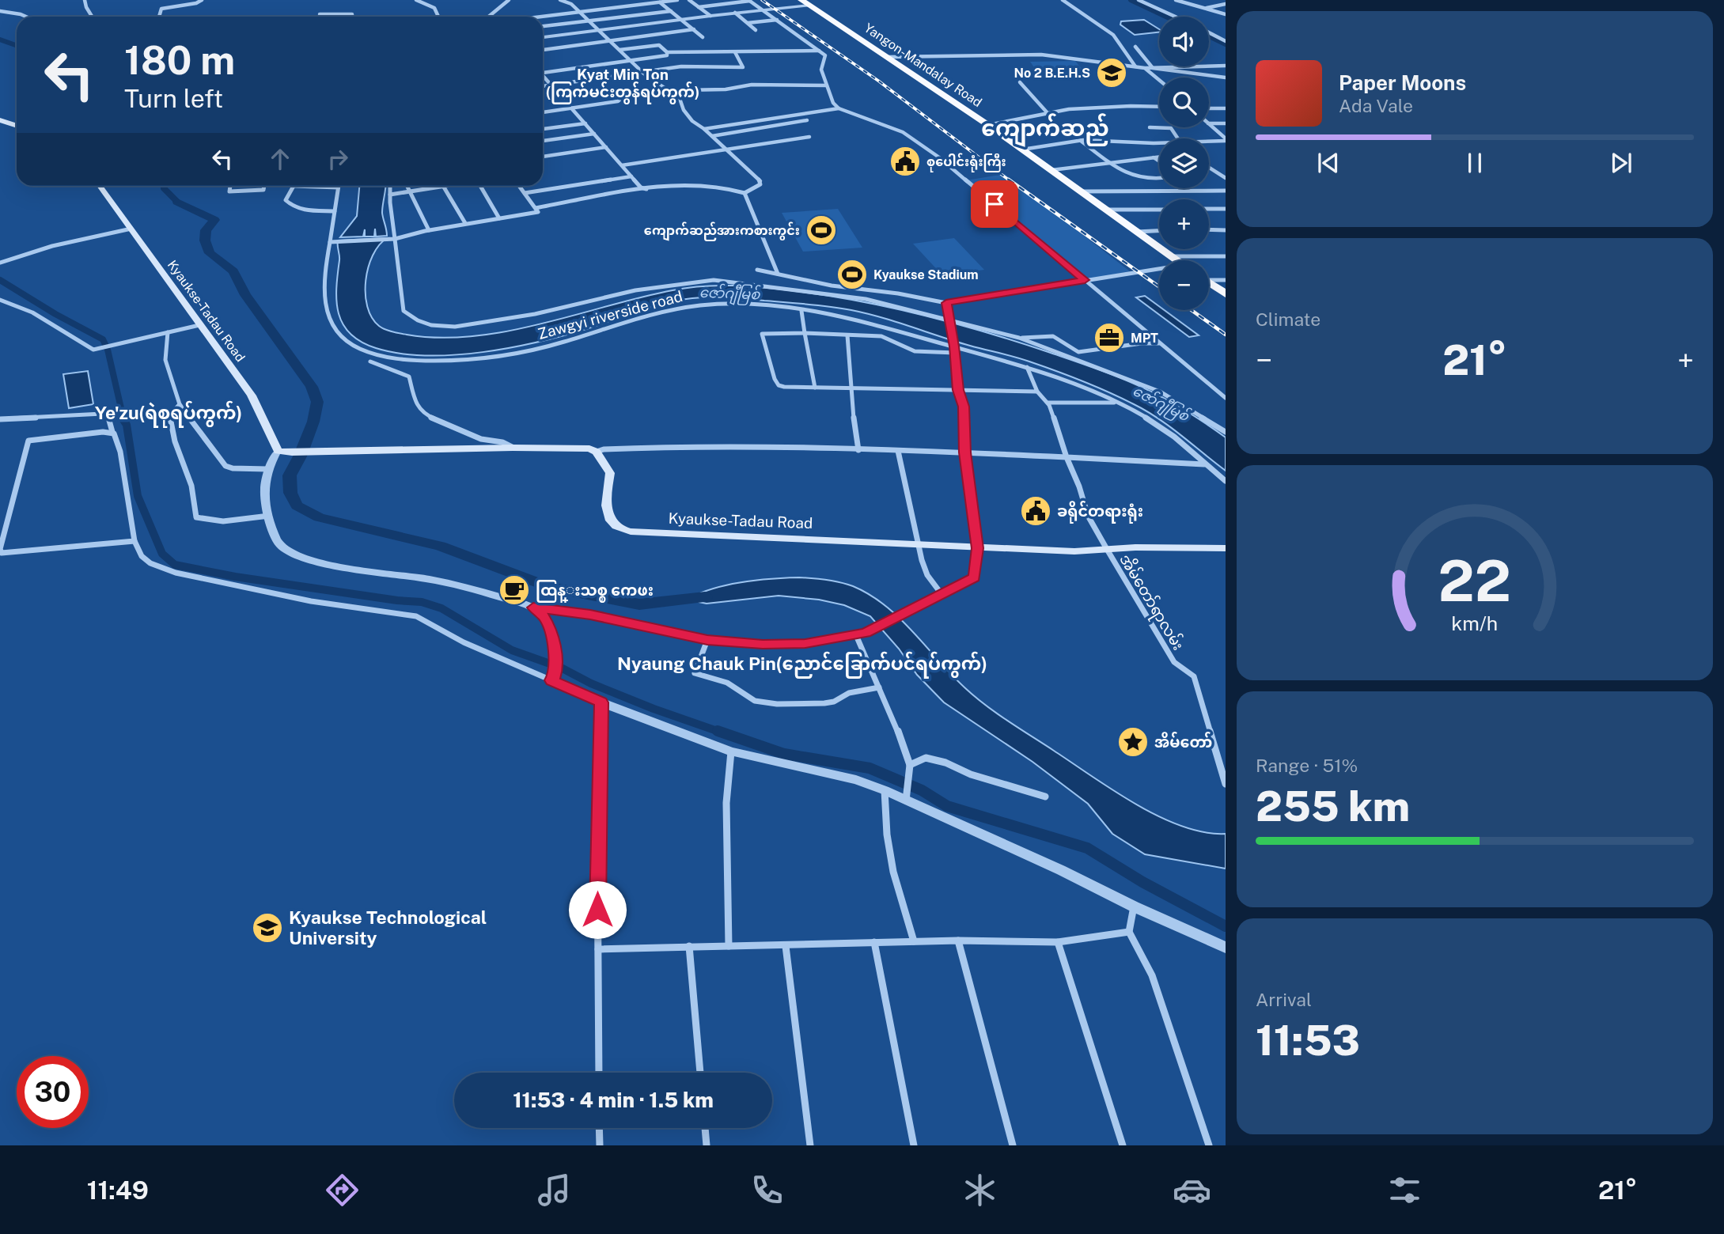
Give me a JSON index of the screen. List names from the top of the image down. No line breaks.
{"streets":{"highway":["Yangon-Mandalay Road"],"main road":["Kyaukse-Tadau Road"],"street":["Zawgyi riverside road","အိမ်တော်ရာလမ်း"]},"crossings":[["Kyaukse-Tadau Road","အိမ်တော်ရာလမ်း"]],"districts":["Kyat Min Ton (ကြက်မင်းတွန်ရပ်ကွက်)","ကျောက်ဆည်","Ye'zu(ရဲစုရပ်ကွက်)","Nyaung Chauk Pin(ညောင်ခြောက်ပင်ရပ်ကွက်)"],"water":["ဇော်ဂျီမြစ်"],"places":{"school or university":["No 2 B.E.H.S","Kyaukse Technological University"],"public building":["စုပေါင်းရုံးကြီး","ခရိုင်တရားရုံး"],"sports":["ကျောက်ဆည်အားကစားကွင်း","Kyaukse Stadium"],"office":["MPT"],"cafe":["ထြန္းသစ္စ ကေဖး"],"place":["အိမ်တော်"]},"page":{"map_buttons":["+","−"],"turn":["180 m","Turn left"],"song":["Paper Moons","Ada Vale"],"tile":["Climate",["Range · 51%","255 km"],["Arrival","11:53"]],"heat":["−","21°","+"],"limit":"30","trip":"11:53 · 4 min · 1.5 km","tabs":["11:49","21°"],"gauge":["22","km/h"]}}
